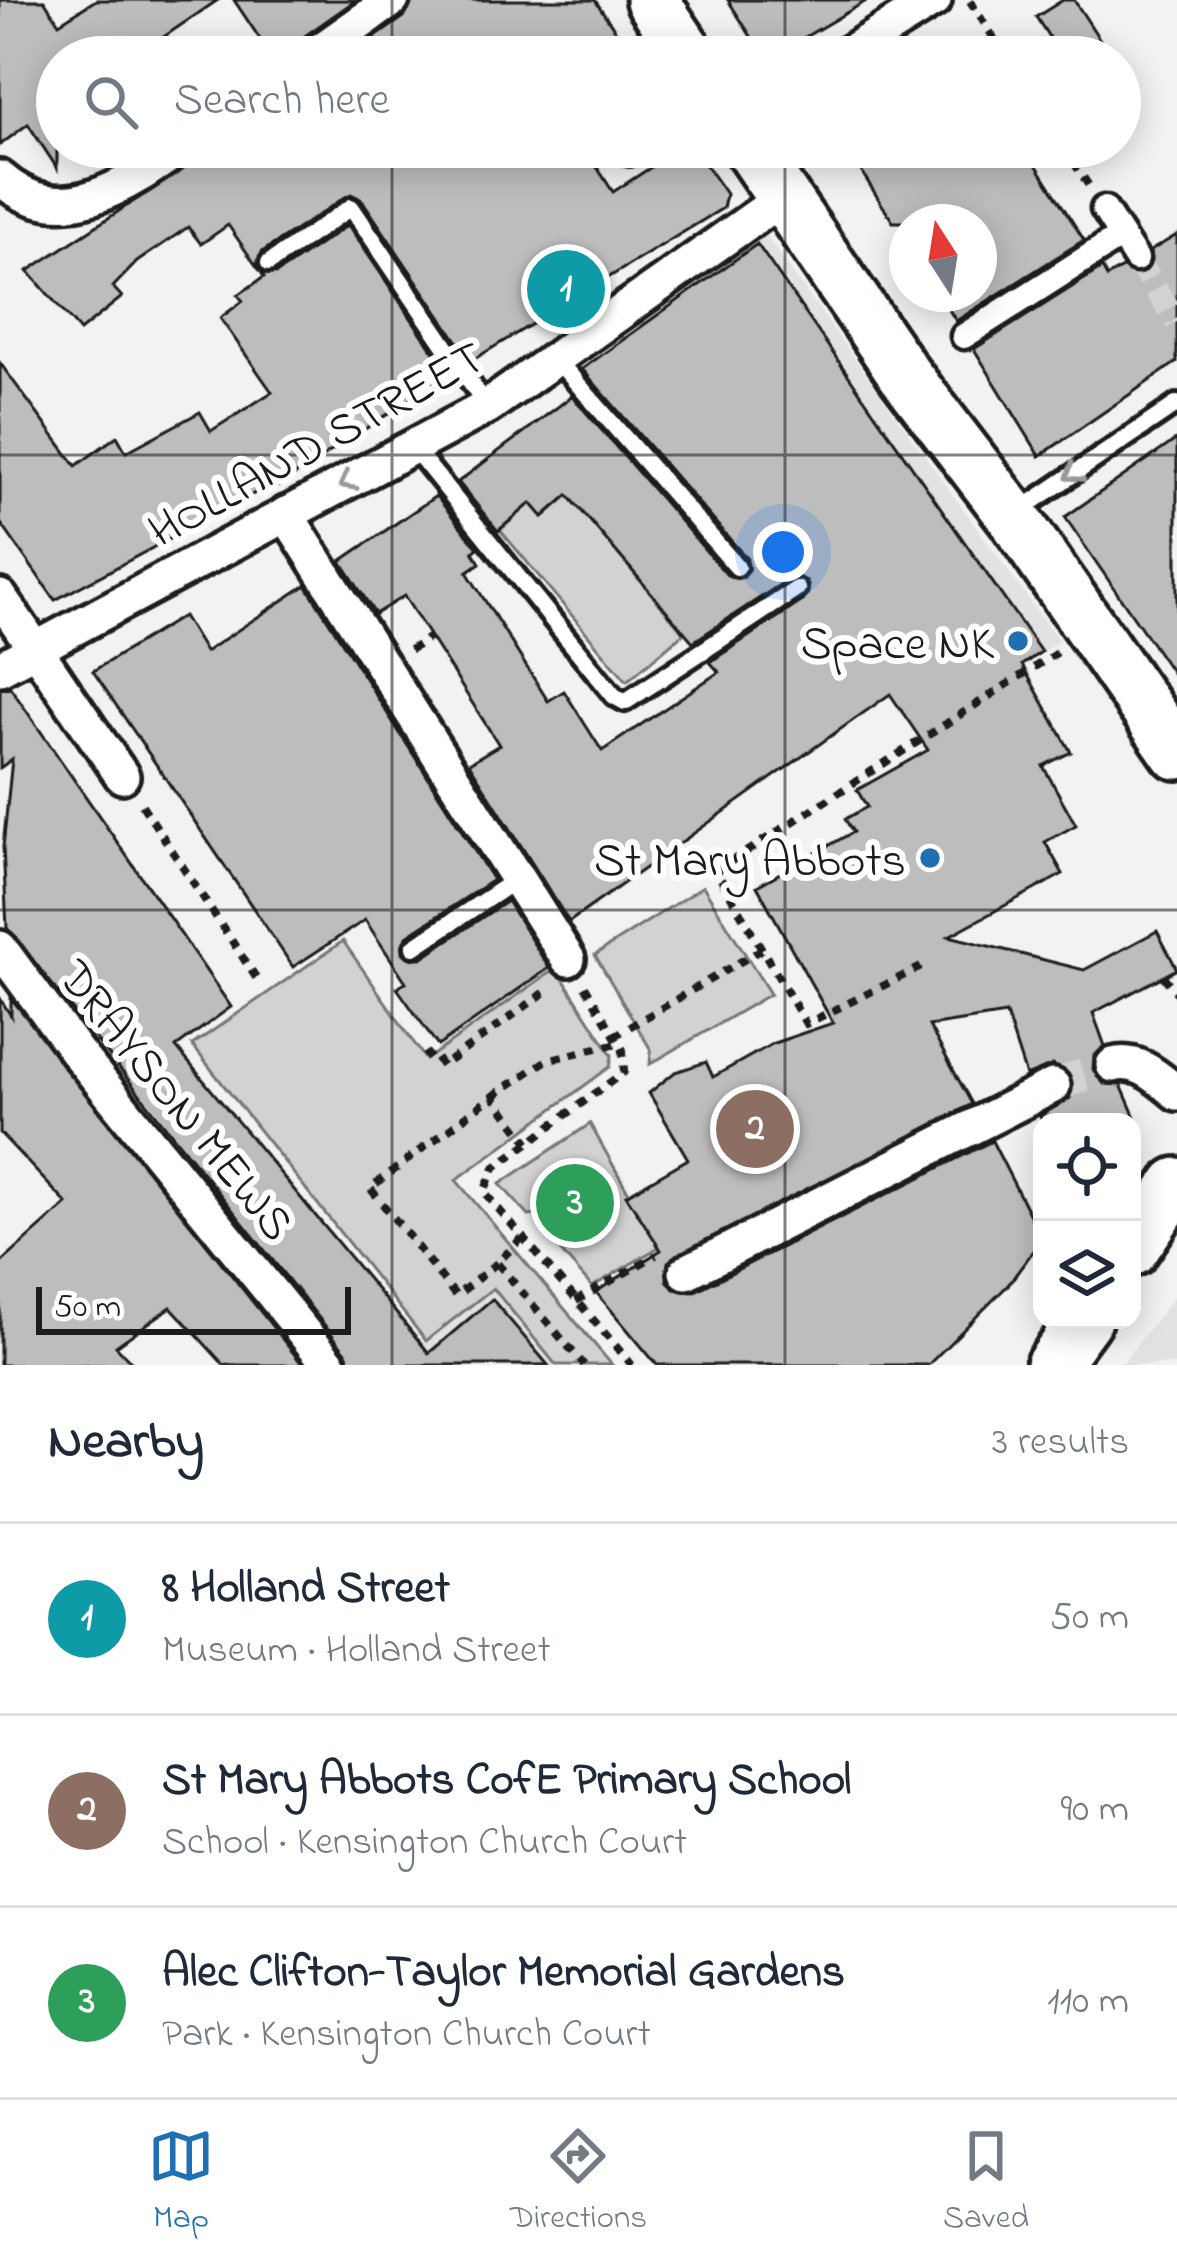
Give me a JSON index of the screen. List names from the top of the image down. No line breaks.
{"streets":{"street":["HOLLAND STREET","DRAYSON MEWS"]},"places":["Space NK","St Mary Abbots"],"scale_bar":"50 m","north":"top","page":{"search":"Search here","pins":["1","2","3"],"scale":"50 m","heading":["Nearby","3 results"],"list":[{"mark":"1","name":"8 Holland Street","note":"Museum · Holland Street","value":"50 m"},{"mark":"2","name":"St Mary Abbots CofE Primary School","note":"School · Kensington Church Court","value":"90 m"},{"mark":"3","name":"Alec Clifton-Taylor Memorial Gardens","note":"Park · Kensington Church Court","value":"110 m"}],"nav":["Map","Directions","Saved"]}}
